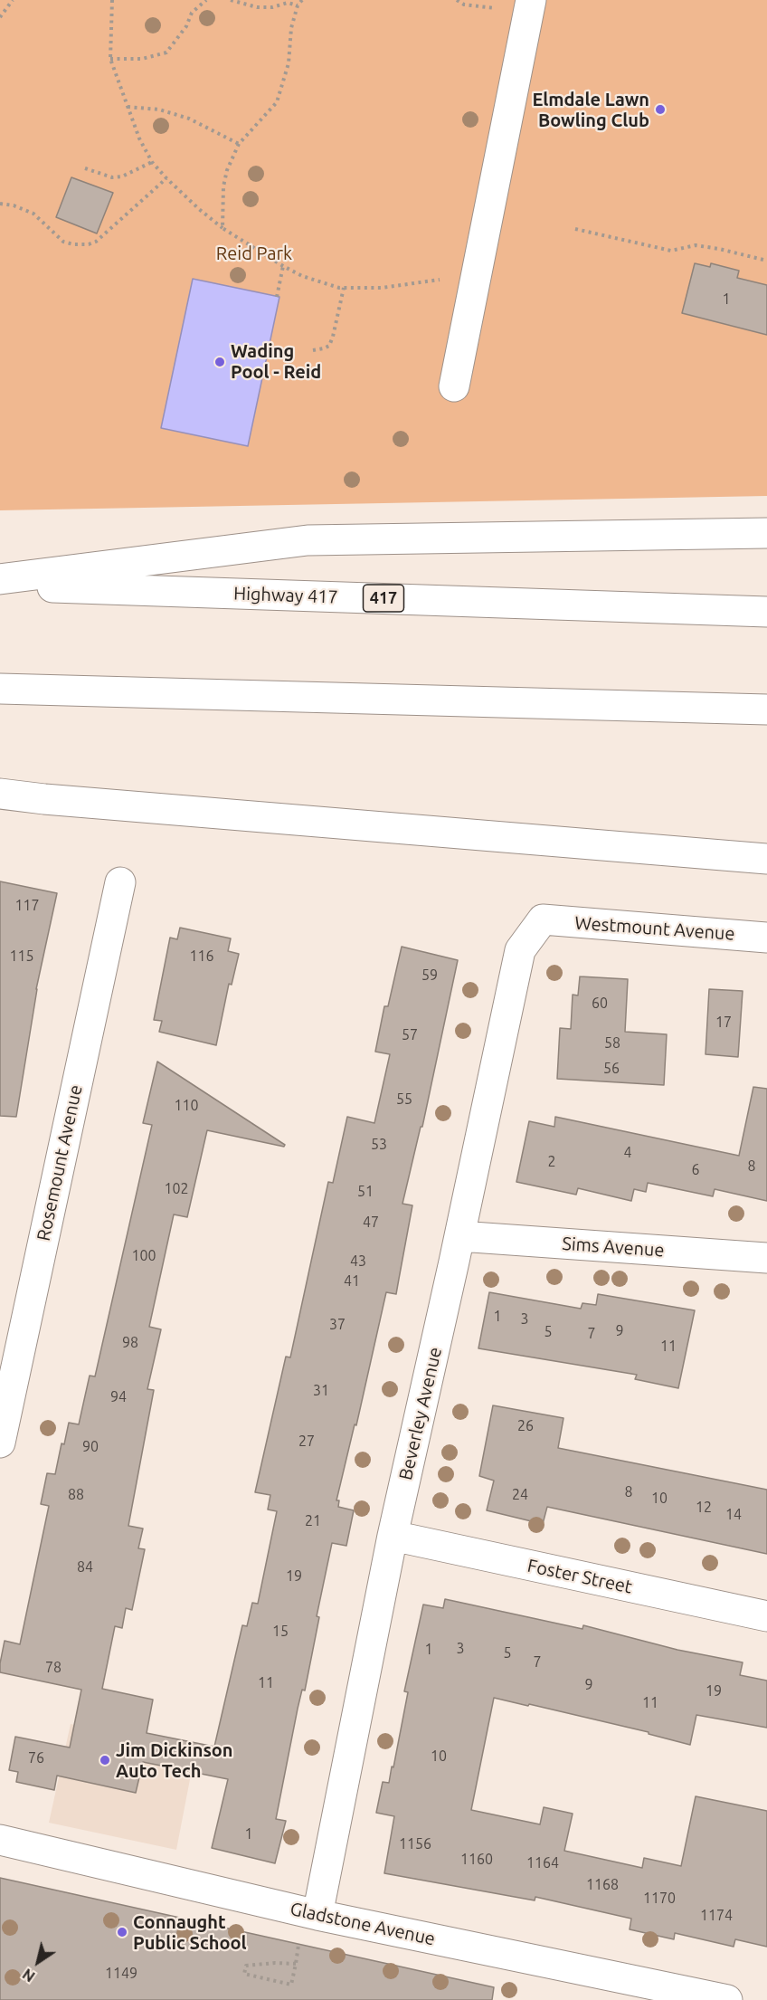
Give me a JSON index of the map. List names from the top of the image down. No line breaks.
{"streets":{"main road":["Highway 417","417","Westmount Avenue","Rosemount Avenue","Sims Avenue","Beverley Avenue","Foster Street","Gladstone Avenue"]},"crossings":[["Westmount Avenue","Beverley Avenue"],["Sims Avenue","Beverley Avenue"],["Beverley Avenue","Foster Street"],["Beverley Avenue","Gladstone Avenue"]],"parks":["Reid Park"],"places":["Elmdale Lawn Bowling Club","Wading Pool - Reid","Jim Dickinson Auto Tech","Connaught Public School"],"house_numbers":["1","117","115","116","59","60","17","57","58","56","55","110","53","4","2","8","6","102","51","47","100","43","41","1","3","37","9","5","7","98","11","31","94","26","27","90","8","88","24","10","12","14","21","84","19","15","3","1","5","7","78","11","9","19","11","10","76","1","1156","1160","1164","1168","1170","1174","1149"],"north":"bottom left"}
